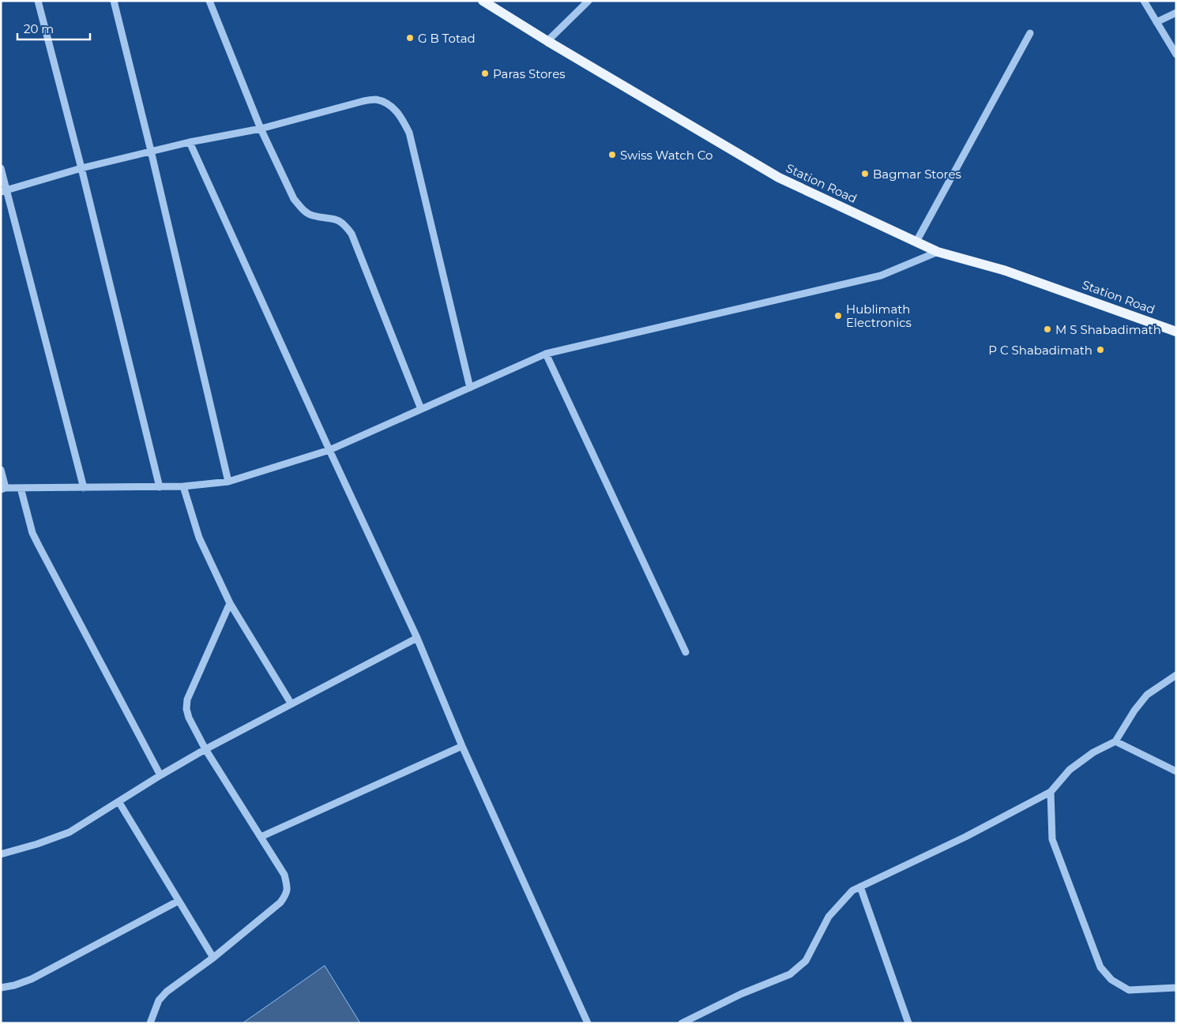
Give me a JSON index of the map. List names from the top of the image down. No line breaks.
{"streets":{"main road":["Station Road"]},"places":["G B Totad","Paras Stores","Swiss Watch Co","Bagmar Stores","Hublimath Electronics","M S Shabadimath","P C Shabadimath"],"scale_bar":"20 m"}
